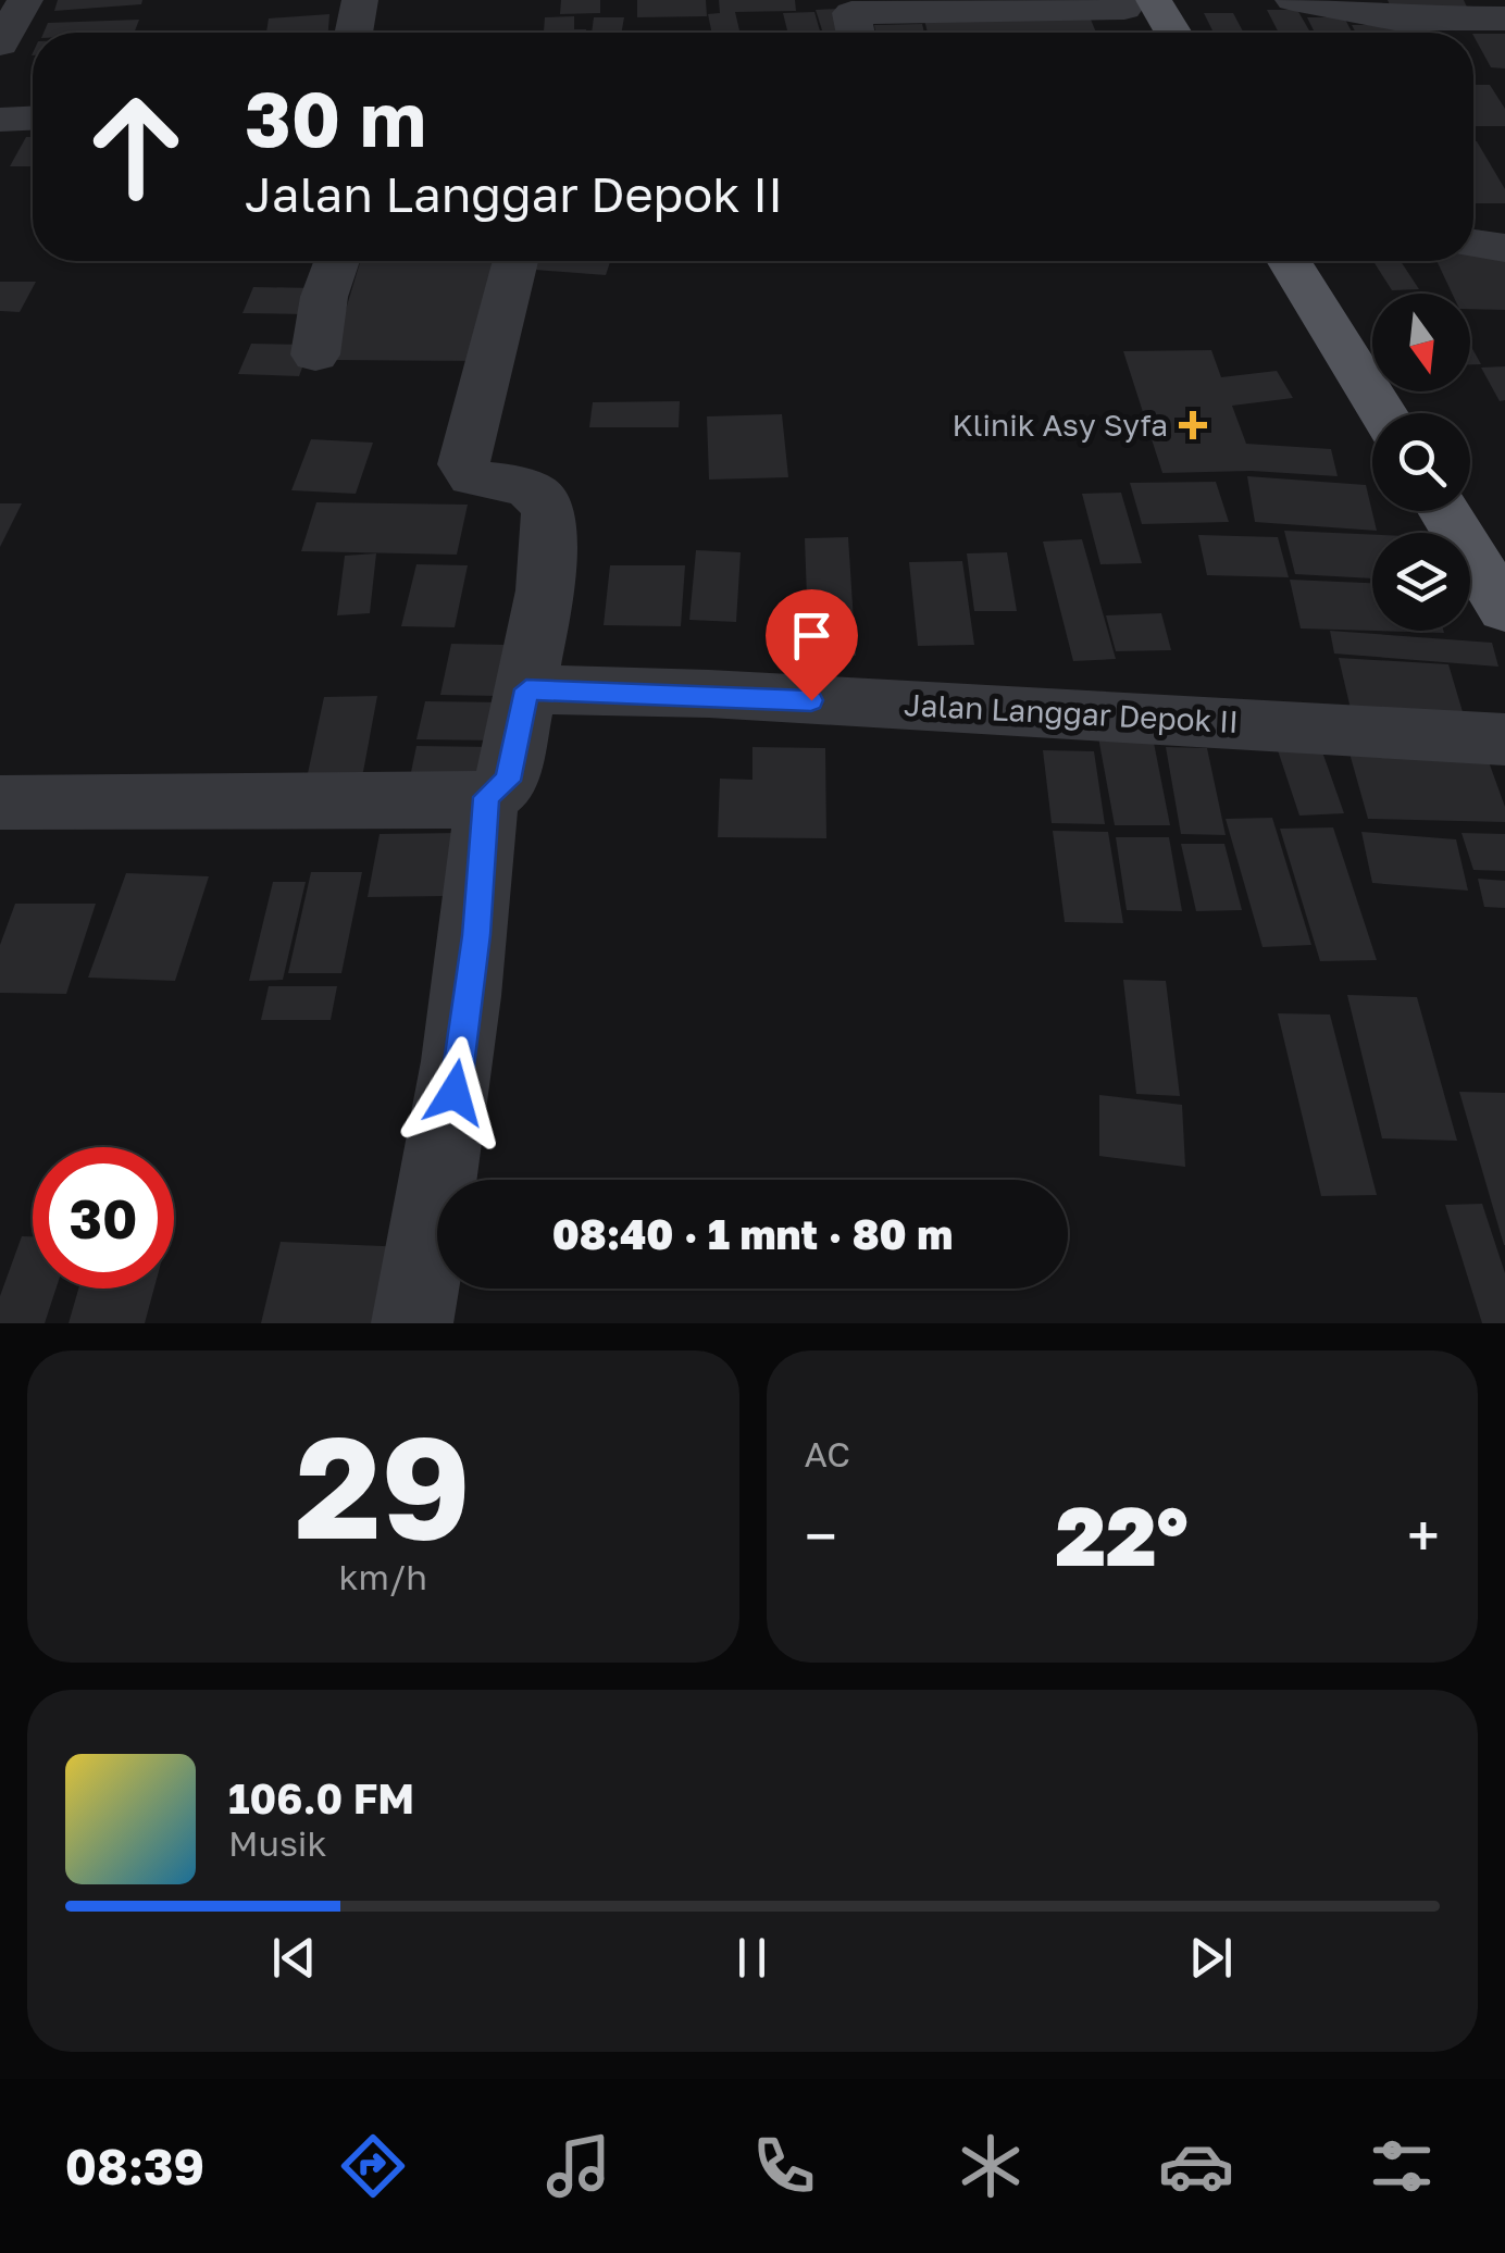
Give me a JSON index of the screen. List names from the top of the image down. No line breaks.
{"streets":{"street":["Jalan Langgar Depok II"]},"places":{"health":["Klinik Asy Syfa"]},"north":"bottom","page":{"turn":["30 m","Jalan Langgar Depok II"],"limit":"30","trip":"08:40 · 1 mnt · 80 m","tile":[["29","km/h"],"AC"],"heat":["−","22°","+"],"song":["106.0 FM","Musik"],"tabs":"08:39"}}
